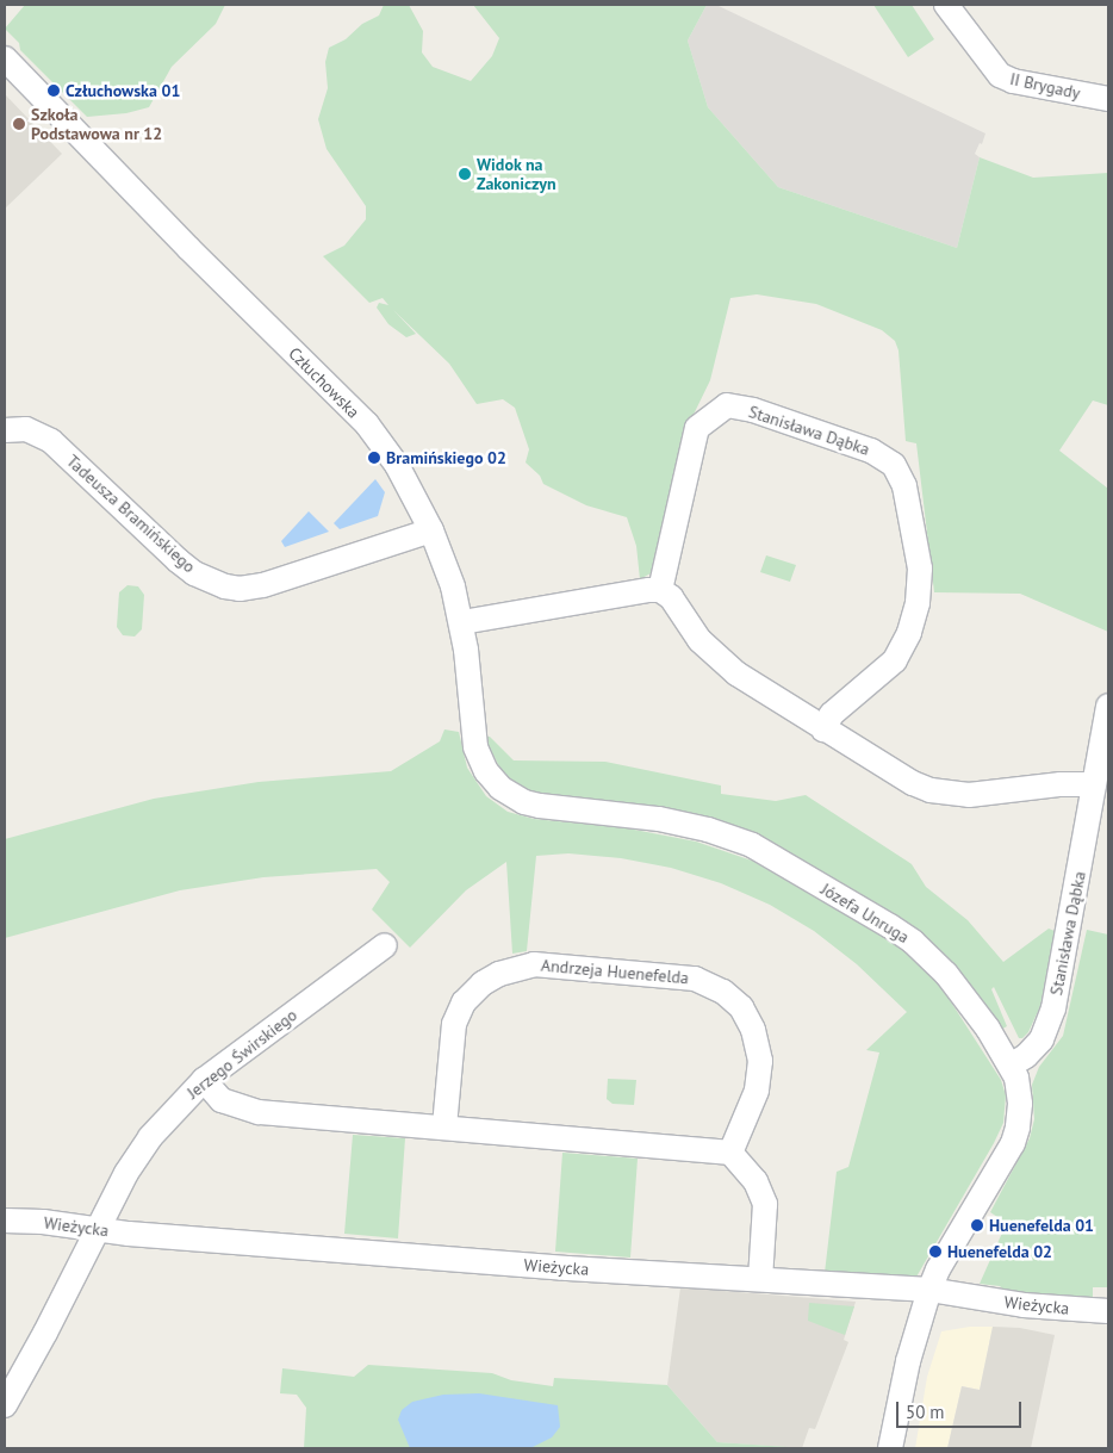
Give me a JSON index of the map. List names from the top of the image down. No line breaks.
{"streets":{"street":["II Brygady","Człuchowska","Stanisława Dąbka","Tadeusza Bramińskiego","Józefa Unruga","Andrzeja Huenefelda","Jerzego Świrskiego","Wieżycka"]},"crossings":[["Człuchowska","Tadeusza Bramińskiego"],["Człuchowska","Józefa Unruga"],["Stanisława Dąbka","Józefa Unruga"],["Józefa Unruga","Wieżycka"],["Jerzego Świrskiego","Wieżycka"]],"places":["Człuchowska 01","Szkoła Podstawowa nr 12","Widok na Zakoniczyn","Bramińskiego 02","Huenefelda 01","Huenefelda 02"],"scale_bar":"50 m"}
